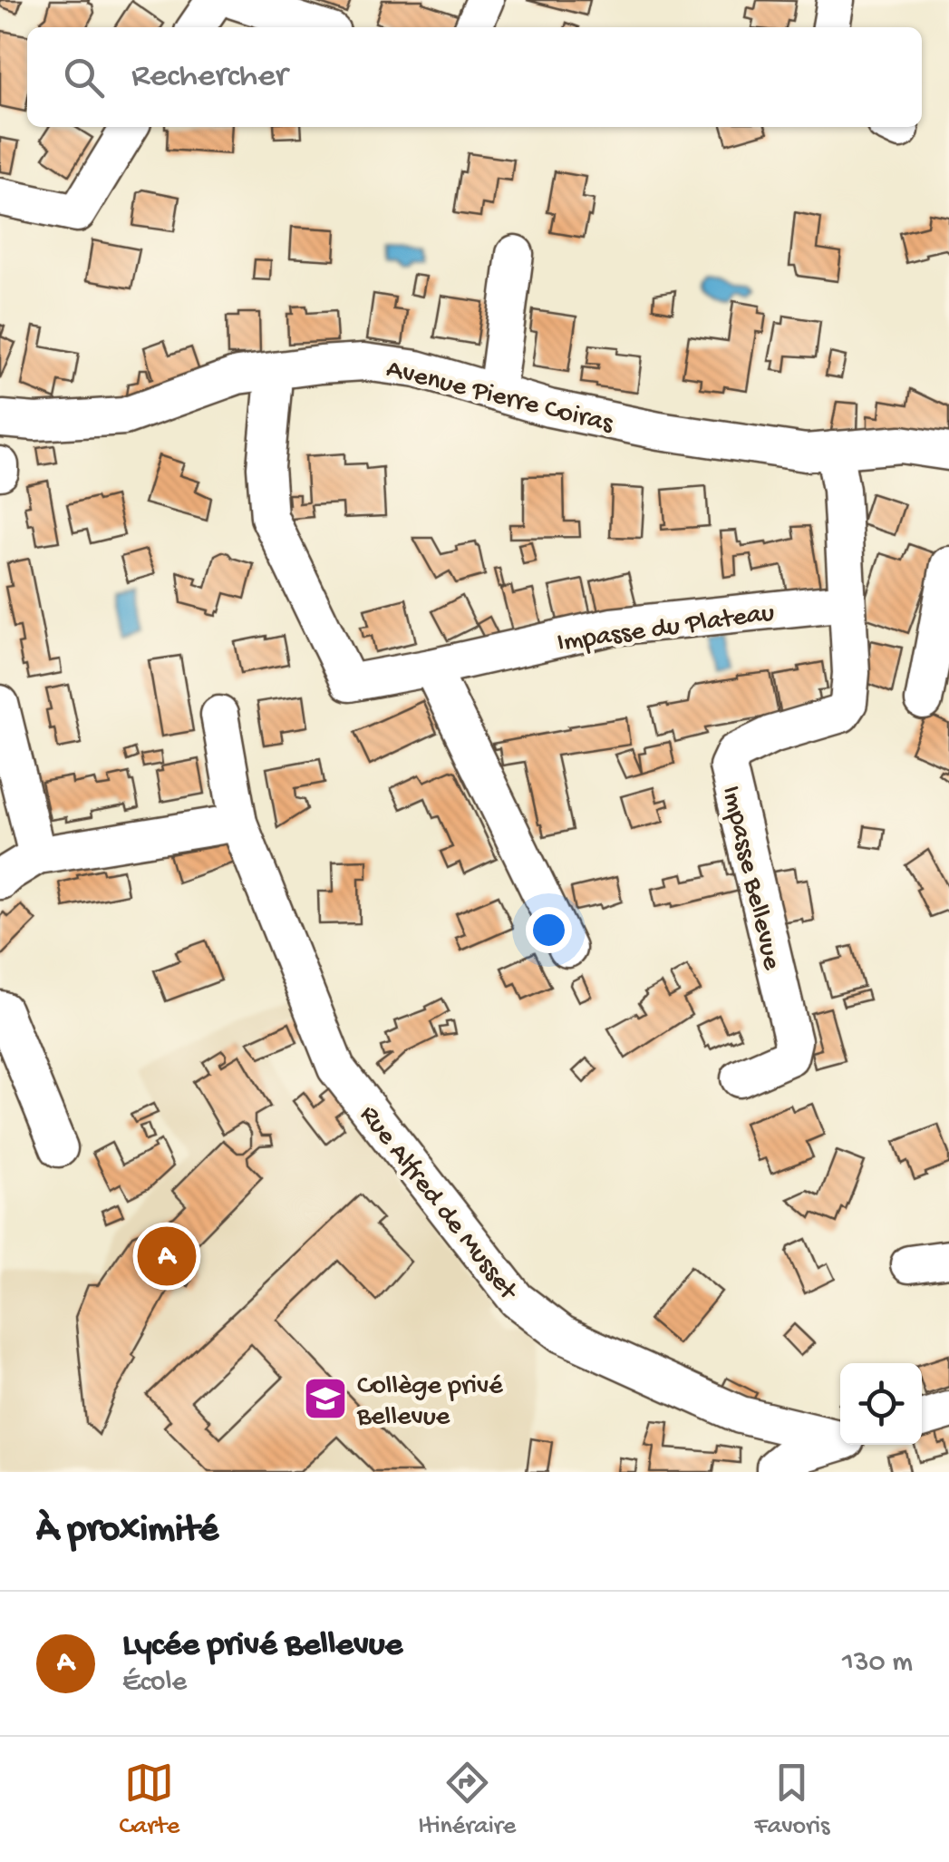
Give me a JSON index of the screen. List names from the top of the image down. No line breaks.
{"streets":{"street":["Avenue Pierre Coiras","Impasse du Plateau","Impasse Bellevue","Rue Alfred de Musset"]},"crossings":[["Avenue Pierre Coiras","Impasse du Plateau"],["Avenue Pierre Coiras","Impasse Bellevue"],["Impasse du Plateau","Impasse Bellevue"]],"places":{"school or university":["Collège privé Bellevue"]},"page":{"search":"Rechercher","pins":"A","heading":"À proximité","list":[{"mark":"A","name":"Lycée privé Bellevue","note":"École","value":"130 m"}],"nav":["Carte","Itinéraire","Favoris"]}}
